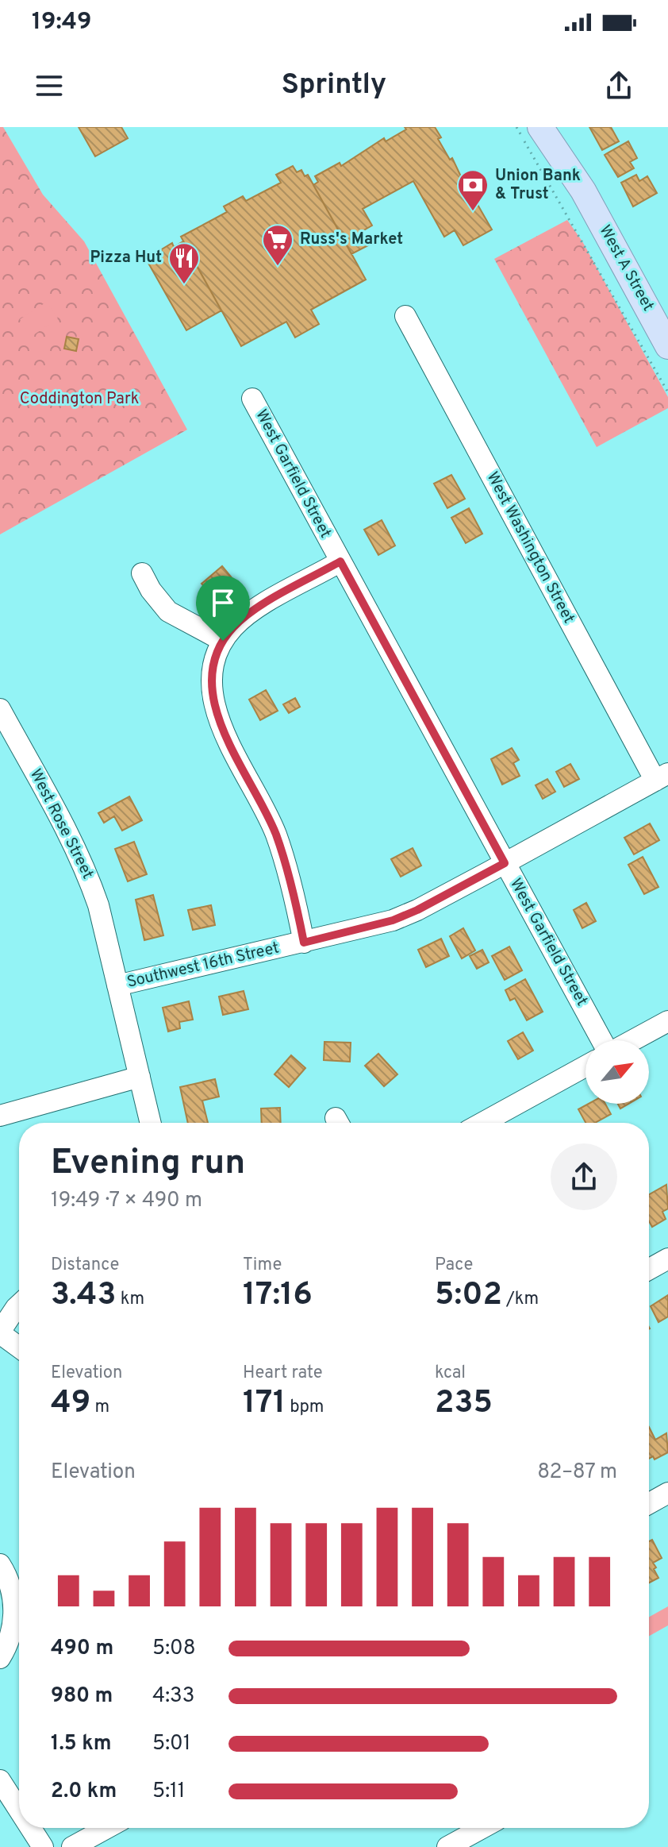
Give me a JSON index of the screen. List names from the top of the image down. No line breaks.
{"streets":{"main road":["West A Street"],"street":["West Garfield Street","West Washington Street","West Rose Street","Southwest 16th Street"]},"crossings":[["West Garfield Street","Southwest 16th Street"],["West Washington Street","Southwest 16th Street"],["West Rose Street","Southwest 16th Street"]],"parks":["Coddington Park"],"places":{"bank":["Union Bank & Trust"],"supermarket":["Russ's Market"],"restaurant":["Pizza Hut"]},"north":"top right","page":{"status":"19:49","header":"Sprintly","heading":["Evening run","19:49 · 7 × 490 m"],"stats":[["Distance","3.43 km"],["Time","17:16"],["Pace","5:02 /km"],["Elevation","49 m"],["Heart rate","171 bpm"],["kcal","235"]],"chart":["Elevation","82–87 m"],"list":[{"name":"490 m","note":"5:08"},{"name":"980 m","note":"4:33"},{"name":"1.5 km","note":"5:01"},{"name":"2.0 km","note":"5:11"}]}}
